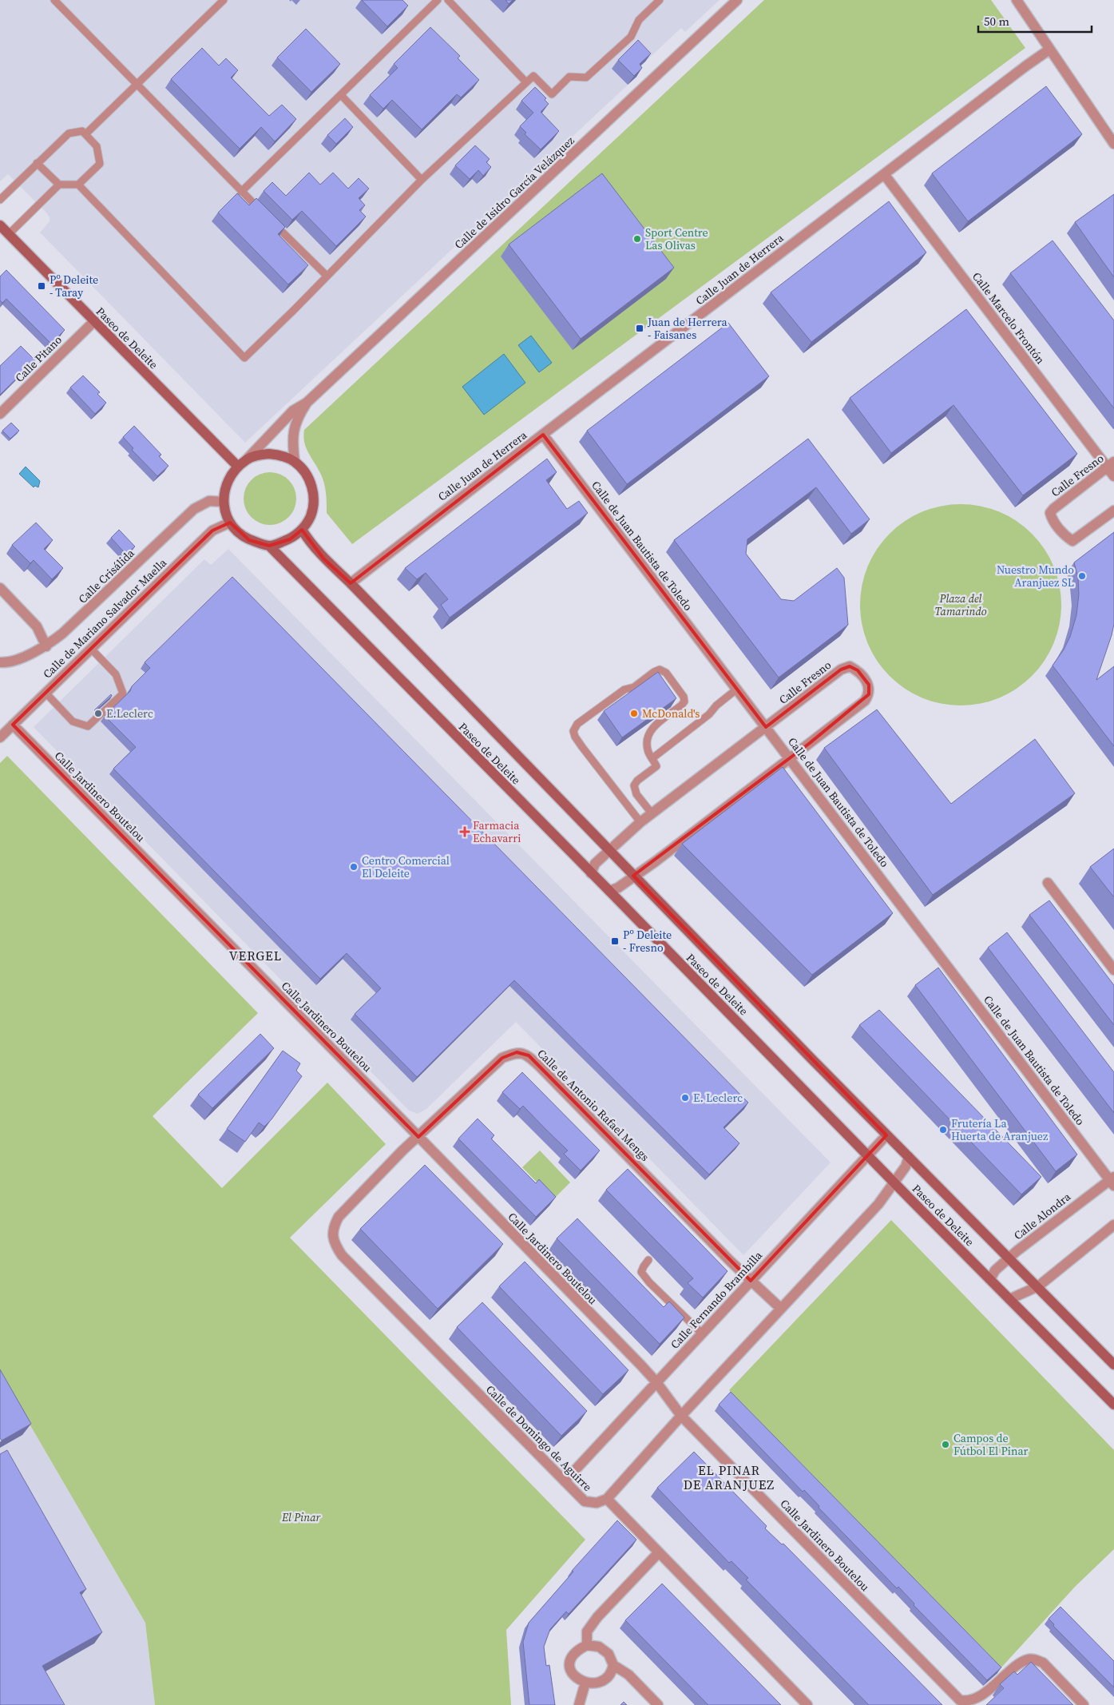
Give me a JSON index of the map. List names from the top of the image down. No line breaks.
{"streets":{"main road":["Paseo de Deleite"],"street":["Calle de Isidro García Velázquez","Calle Juan de Herrera","Calle Marcelo Frontón","Calle Pitano","Calle Fresno","Calle de Juan Bautista de Toledo","Calle Crisálida","Calle de Mariano Salvador Maella","Calle Jardinero Boutelou","Calle de Antonio Rafael Mengs","Calle Alondra","Calle Fernando Brambilla","Calle de Domingo de Aguirre"]},"crossings":[["Calle de Isidro García Velázquez","Paseo de Deleite"],["Calle de Isidro García Velázquez","Calle Crisálida"],["Calle de Isidro García Velázquez","Calle de Mariano Salvador Maella"],["Calle Juan de Herrera","Calle Marcelo Frontón"],["Calle Juan de Herrera","Paseo de Deleite"],["Calle Juan de Herrera","Calle de Juan Bautista de Toledo"],["Calle Marcelo Frontón","Calle Fresno"],["Paseo de Deleite","Calle Pitano"],["Paseo de Deleite","Calle Fresno"],["Paseo de Deleite","Calle Crisálida"],["Paseo de Deleite","Calle de Mariano Salvador Maella"],["Paseo de Deleite","Calle Alondra"],["Paseo de Deleite","Calle Fernando Brambilla"],["Calle Fresno","Calle de Juan Bautista de Toledo"],["Calle de Juan Bautista de Toledo","Calle Alondra"],["Calle Crisálida","Calle de Mariano Salvador Maella"],["Calle de Mariano Salvador Maella","Calle Jardinero Boutelou"],["Calle Jardinero Boutelou","Calle de Antonio Rafael Mengs"],["Calle Jardinero Boutelou","Calle Fernando Brambilla"],["Calle de Antonio Rafael Mengs","Calle Fernando Brambilla"],["Calle de Antonio Rafael Mengs","Calle de Domingo de Aguirre"],["Calle Fernando Brambilla","Calle de Domingo de Aguirre"]],"districts":["VERGEL","EL PINAR DE ARANJUEZ"],"parks":["Plaza del Tamarindo","El Pinar"],"places":{"other":["Sport Centre Las Olivas","Nuestro Mundo Aranjuez SL","E.Leclerc","McDonald's","Centro Comercial El Deleite","E. Leclerc","Frutería La Huerta de Aranjuez","Campos de Fútbol El Pinar"],"transit":["Pº Deleite - Taray","Juan de Herrera - Faisanes","Pº Deleite - Fresno"],"health":["Farmacia Echavarri"]},"scale_bar":"50 m"}
